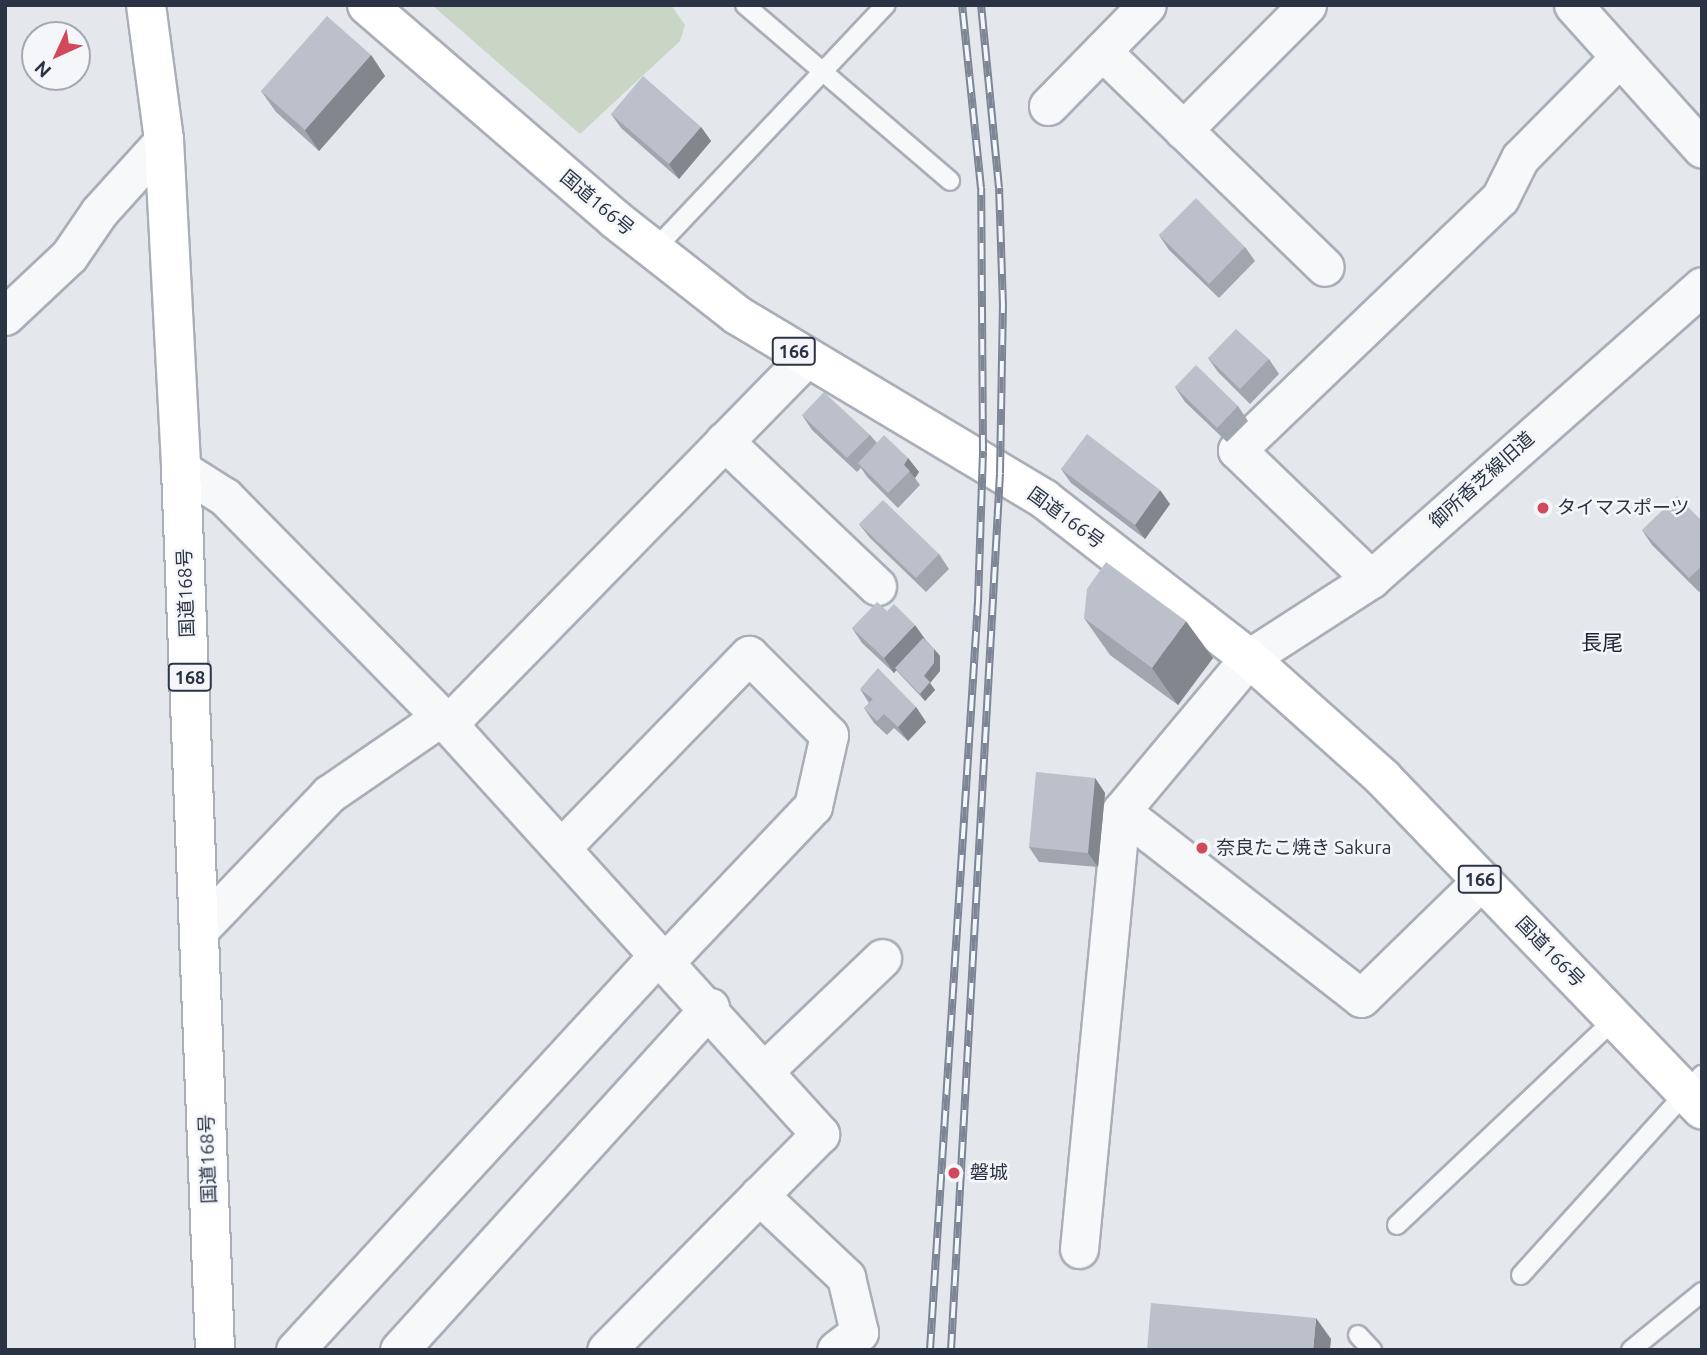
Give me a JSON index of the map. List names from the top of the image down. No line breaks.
{"streets":{"highway":["国道166号","166","国道168号","168"],"street":["御所香芝線旧道"]},"crossings":[["国道166号","御所香芝線旧道"]],"districts":["長尾"],"places":["タイマスポーツ","奈良たこ焼き Sakura","磐城"],"north":"bottom left"}
